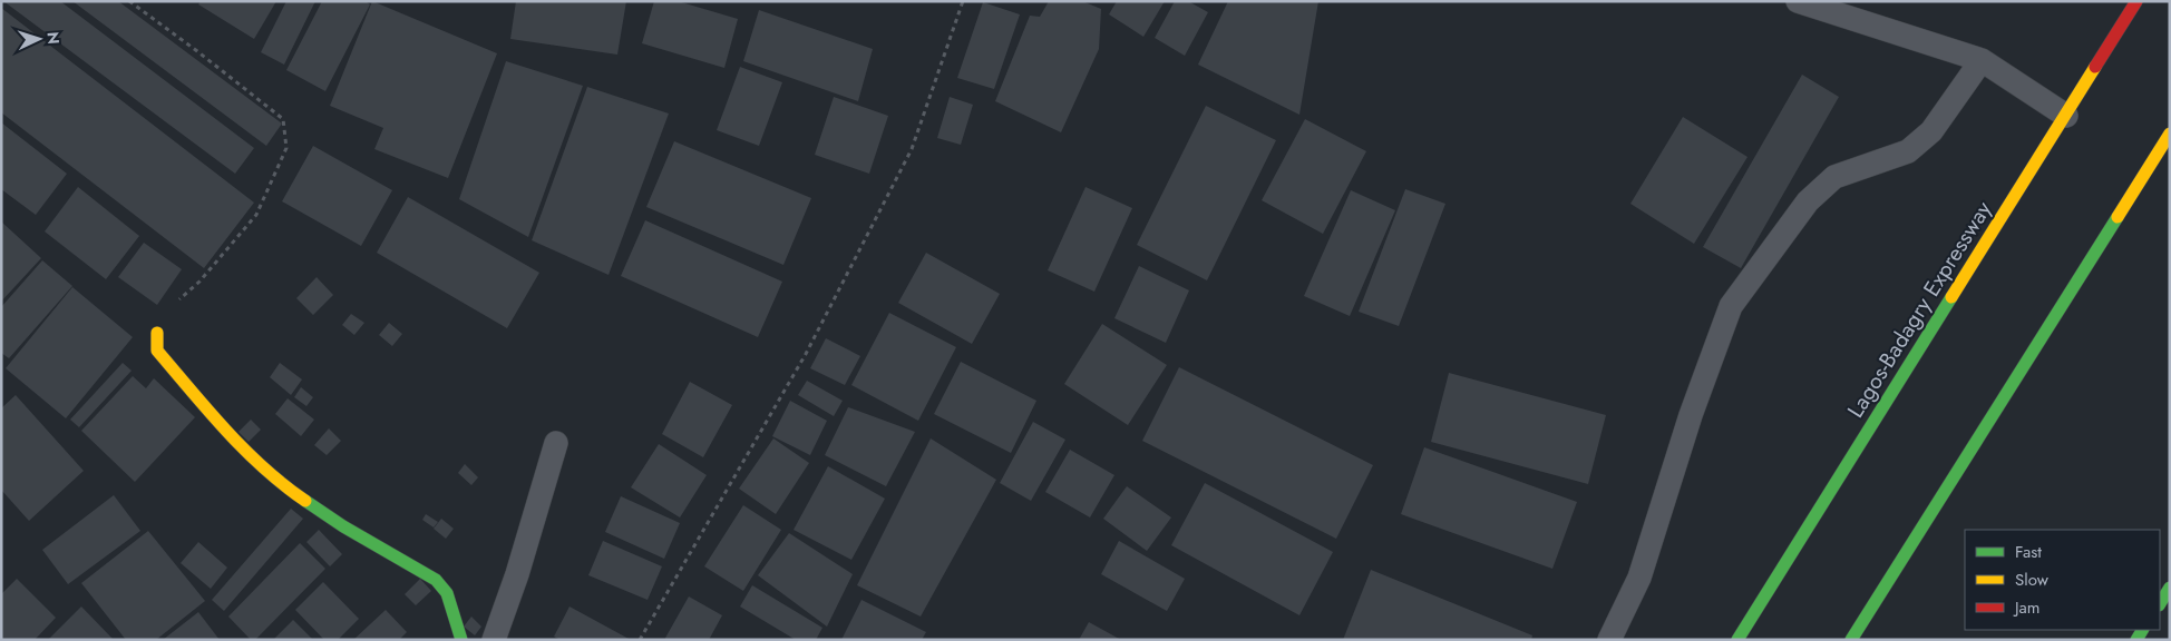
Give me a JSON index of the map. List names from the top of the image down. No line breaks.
{"streets":{"main road":["Lagos-Badagry Expressway"]},"legend":["Fast","Slow","Jam"],"north":"right"}
